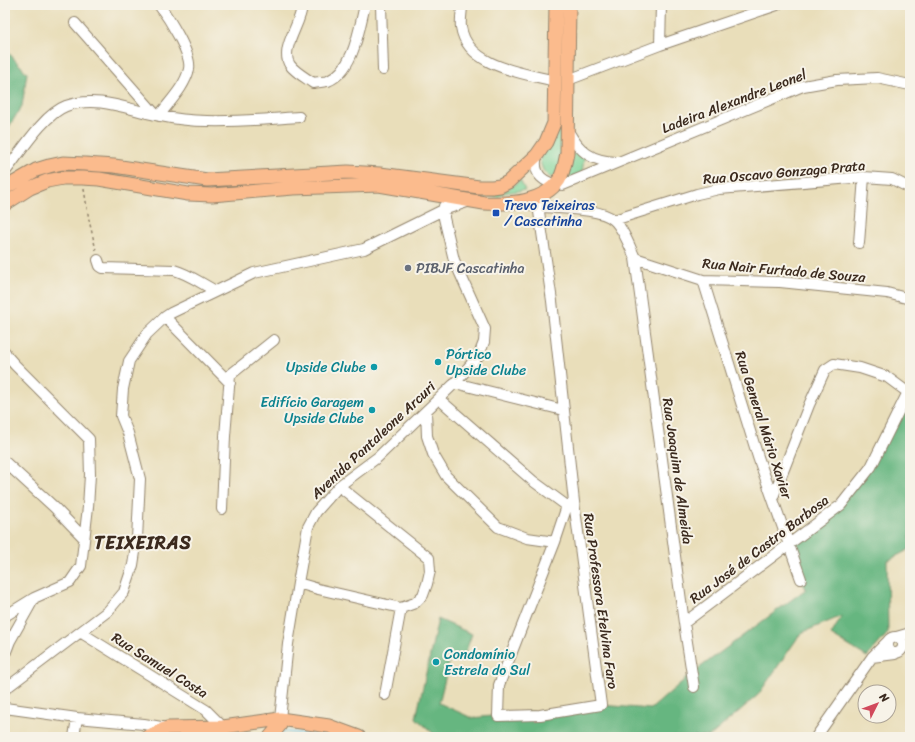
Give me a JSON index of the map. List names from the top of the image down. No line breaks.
{"streets":{"street":["Ladeira Alexandre Leonel","Rua Oscavo Gonzaga Prata","Rua Nair Furtado de Souza","Rua General Mário Xavier","Avenida Pantaleone Arcuri","Rua Joaquim de Almeida","Rua José de Castro Barbosa","Rua Professora Etelvina Faro","Rua Samuel Costa"]},"crossings":[["Rua Nair Furtado de Souza","Rua General Mário Xavier"],["Rua Nair Furtado de Souza","Rua Joaquim de Almeida"],["Rua General Mário Xavier","Rua José de Castro Barbosa"],["Rua Joaquim de Almeida","Rua José de Castro Barbosa"]],"districts":["TEIXEIRAS"],"places":{"transit":["Trevo Teixeiras / Cascatinha"],"other":["PIBJF Cascatinha","Pórtico Upside Clube","Upside Clube","Edifício Garagem Upside Clube","Condomínio Estrela do Sul"]},"north":"top right"}
